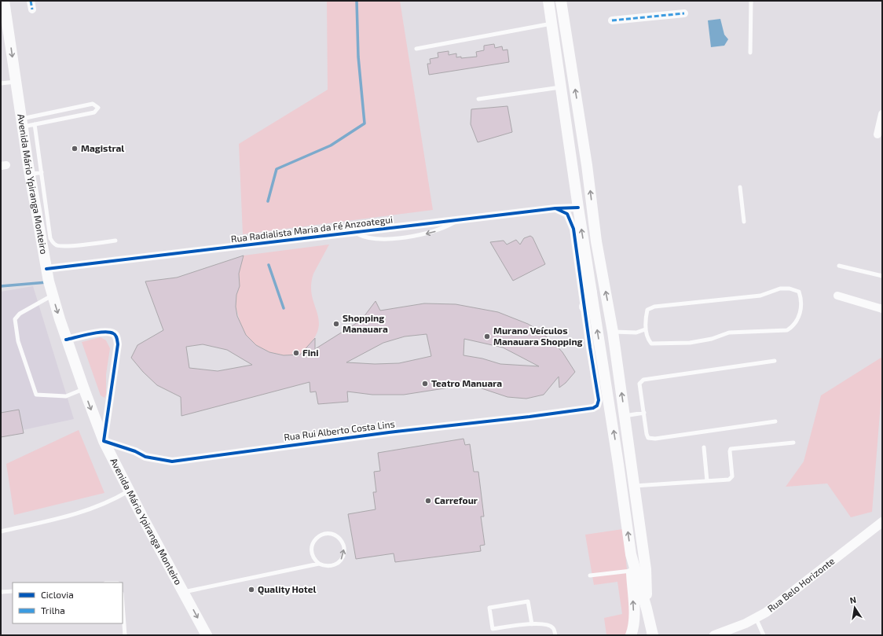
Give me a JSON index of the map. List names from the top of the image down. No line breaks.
{"streets":{"main road":["Avenida Mário Ypiranga Monteiro"],"street":["Rua Radialista Maria da Fé Anzoategui","Rua Rui Alberto Costa Lins","Rua Belo Horizonte"]},"crossings":[["Avenida Mário Ypiranga Monteiro","Rua Radialista Maria da Fé Anzoategui"],["Avenida Mário Ypiranga Monteiro","Rua Rui Alberto Costa Lins"]],"one_way":["Rua Radialista Maria da Fé Anzoategui"],"places":["Magistral","Shopping Manauara","Murano Veículos Manauara Shopping","Fini","Teatro Manuara","Carrefour","Quality Hotel"],"legend":["Ciclovia","Trilha"],"north":"top"}
